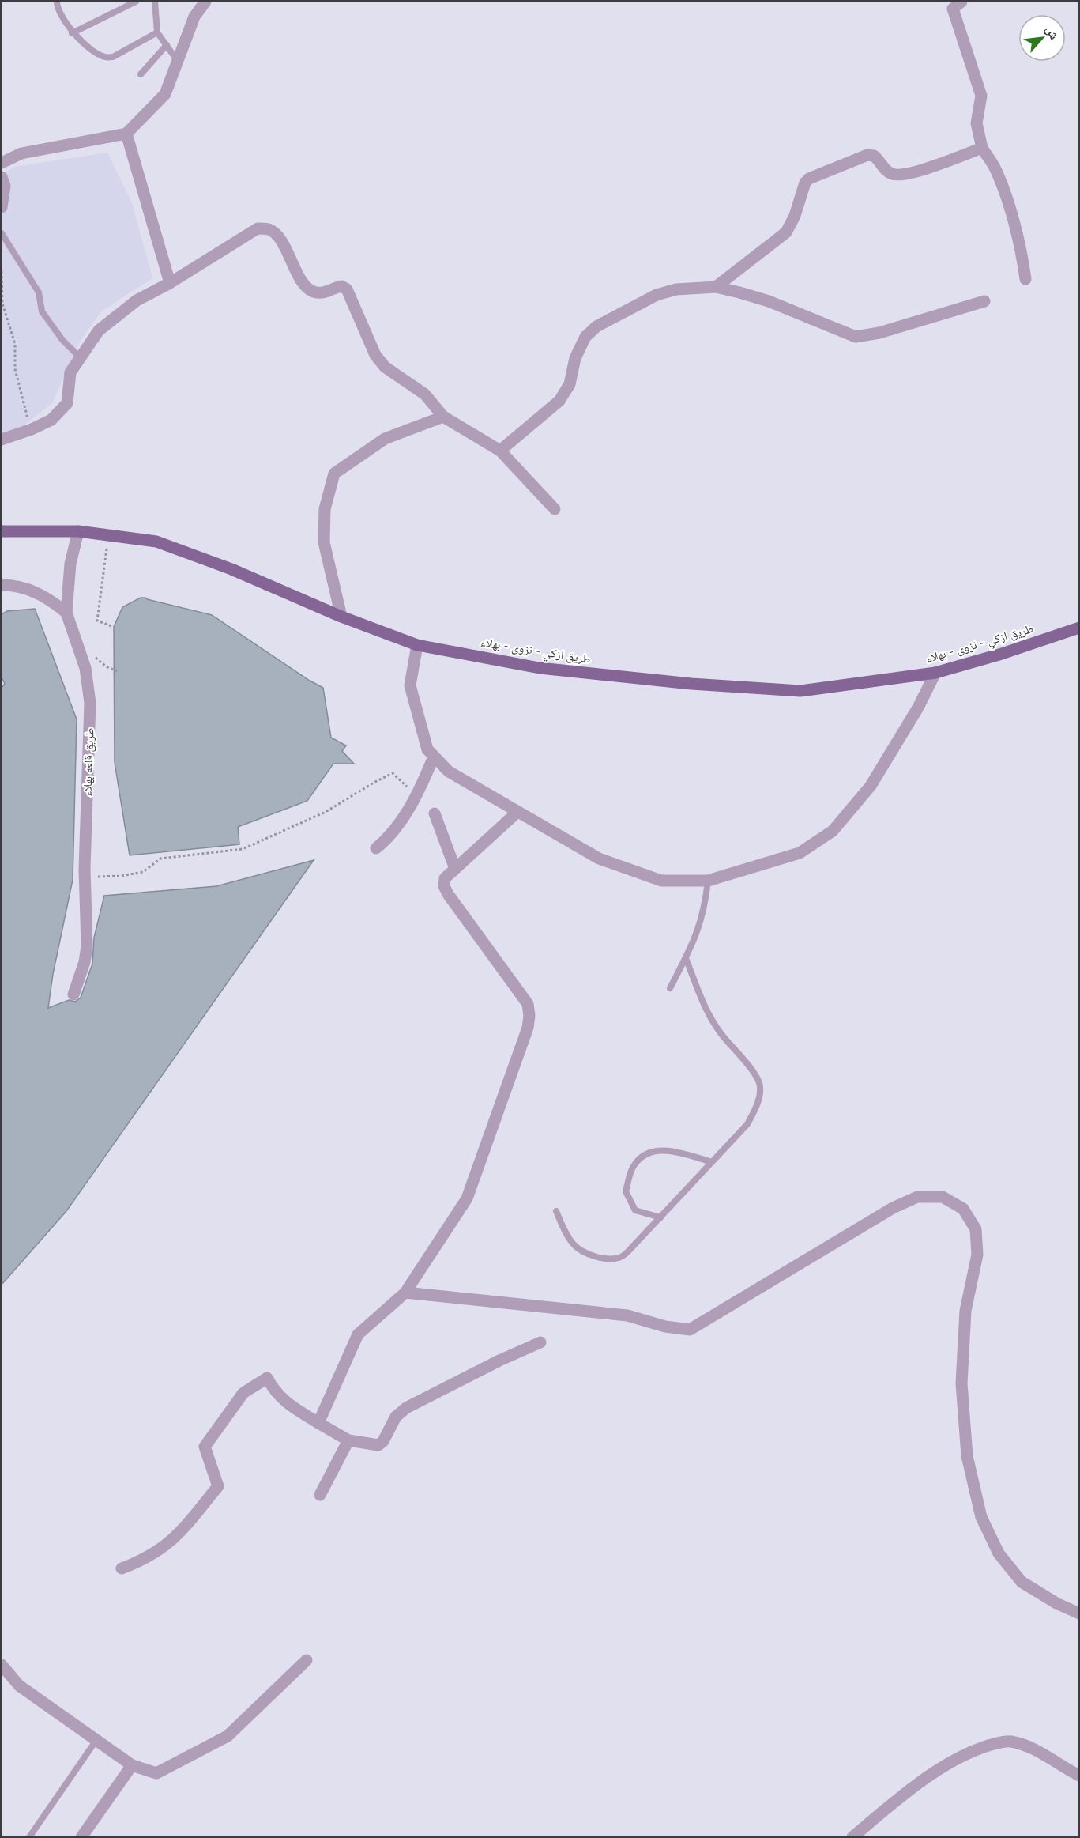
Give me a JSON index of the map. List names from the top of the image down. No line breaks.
{"streets":{"main road":["طريق ازكي - نزوى - بهلاء"],"street":["طريق قلعه بهلاء"]},"crossings":[["طريق ازكي - نزوى - بهلاء","طريق قلعه بهلاء"]],"north":"top right"}
